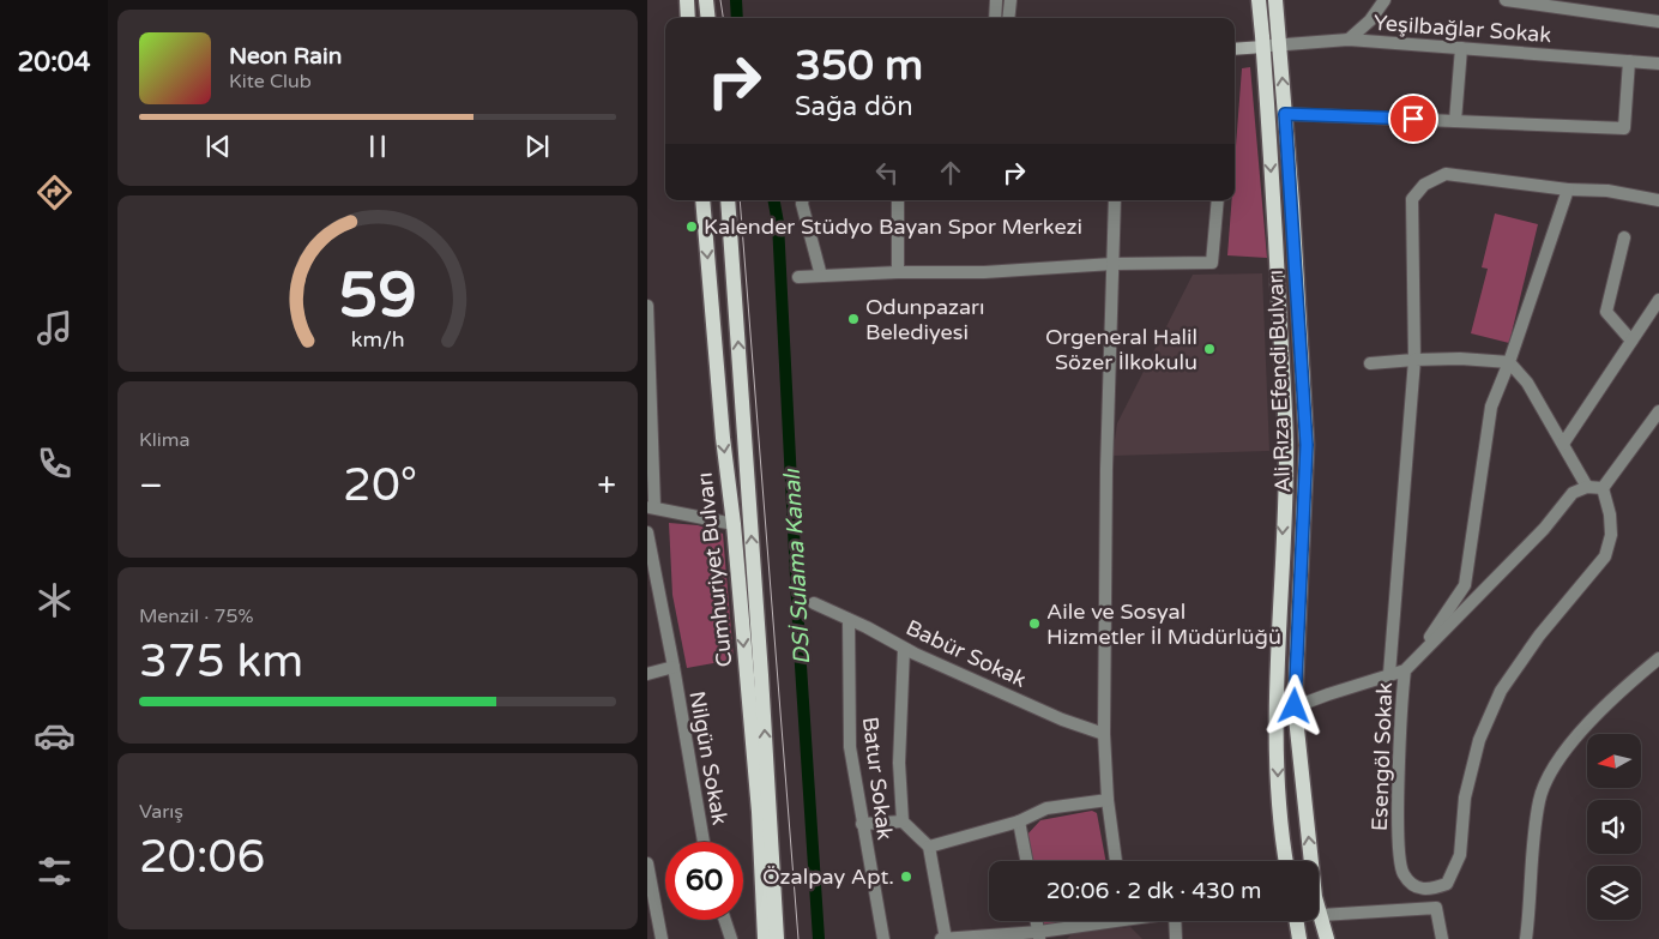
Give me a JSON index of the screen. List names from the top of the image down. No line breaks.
{"streets":{"main road":["Ali Rıza Efendi Bulvarı","Cumhuriyet Bulvarı"],"street":["Yeşilbağlar Sokak","Babür Sokak","Esengöl Sokak","Nilgün Sokak","Batur Sokak"]},"crossings":[["Yeşilbağlar Sokak","Ali Rıza Efendi Bulvarı"],["Ali Rıza Efendi Bulvarı","Esengöl Sokak"],["Babür Sokak","Batur Sokak"]],"water":["DSİ Sulama Kanalı"],"places":["Kalender Stüdyo Bayan Spor Merkezi","Odunpazarı Belediyesi","Orgeneral Halil Sözer İlkokulu","Aile ve Sosyal Hizmetler İl Müdürlüğü","Özalpay Apt."],"north":"left","page":{"tabs":"20:04","turn":["350 m","Sağa dön"],"song":["Neon Rain","Kite Club"],"tile":["Klima",["Menzil · 75%","375 km"],["Varış","20:06"]],"heat":["−","20°","+"],"limit":"60","trip":"20:06 · 2 dk · 430 m","gauge":["59","km/h"]}}
